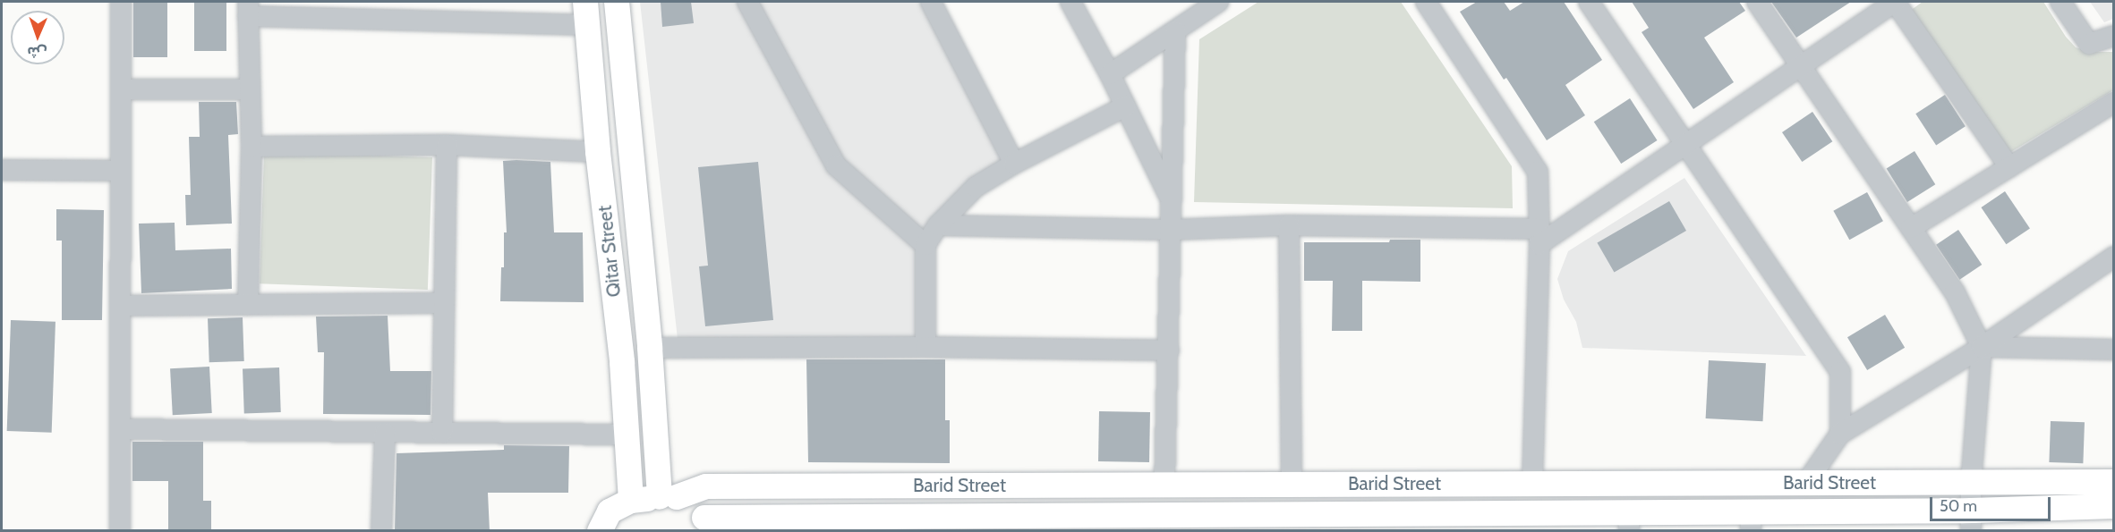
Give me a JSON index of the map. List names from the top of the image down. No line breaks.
{"streets":{"main road":["Qitar Street","Barid Street"]},"crossings":[["Qitar Street","Barid Street"]],"scale_bar":"50 m","north":"bottom"}
